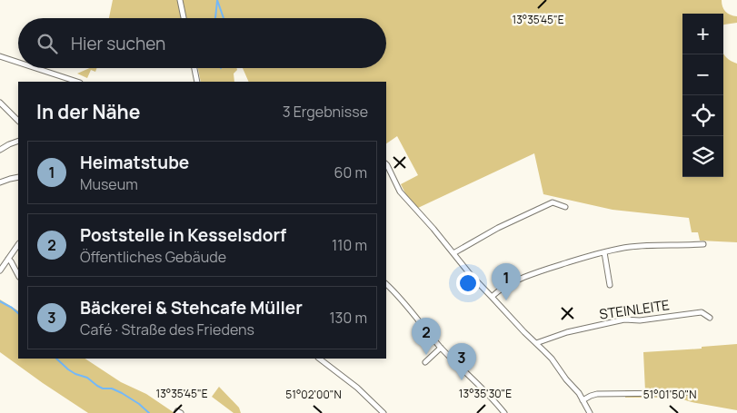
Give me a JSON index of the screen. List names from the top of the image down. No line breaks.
{"streets":{"street":["STEINLEITE"]},"page":{"map_buttons":["+","−"],"search":"Hier suchen","heading":["In der Nähe","3 Ergebnisse"],"list":[{"mark":"1","name":"Heimatstube","note":"Museum","value":"60 m"},{"mark":"2","name":"Poststelle in Kesselsdorf","note":"Öffentliches Gebäude","value":"110 m"},{"mark":"3","name":"Bäckerei & Stehcafe Müller","note":"Café · Straße des Friedens","value":"130 m"}],"pins":["1","2","3"]},"coordinates":["13°35'45\"E","13°35'30\"E","51°02'00\"N","51°01'50\"N"]}
